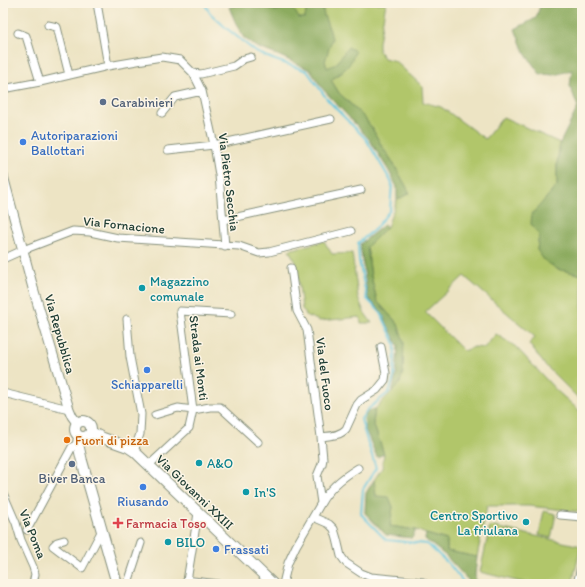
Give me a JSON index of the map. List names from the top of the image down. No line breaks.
{"streets":{"main road":["Via Giovanni XXIII"],"street":["Via Pietro Secchia","Via Fornacione","Via Repubblica","Strada ai Monti","Via del Fuoco","Via Poma"]},"crossings":[["Via Pietro Secchia","Via Fornacione"],["Via Fornacione","Via Repubblica"],["Via Repubblica","Via Giovanni XXIII"],["Strada ai Monti","Via Giovanni XXIII"]],"places":{"other":["Carabinieri","Autoriparazioni Ballottari","Magazzino comunale","Schiapparelli","Fuori di pizza","A&O","Biver Banca","Riusando","In'S","Centro Sportivo La friulana","BILO","Frassati"],"health":["Farmacia Toso"]}}
